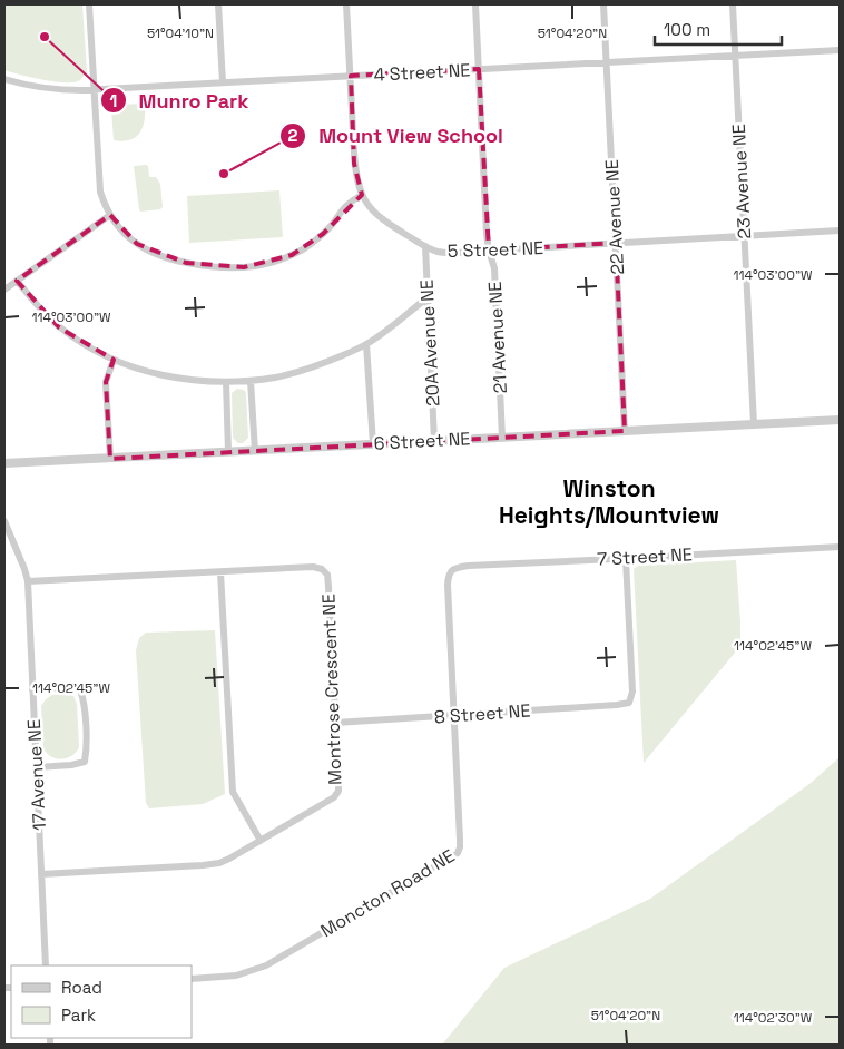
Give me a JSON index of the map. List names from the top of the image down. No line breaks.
{"streets":{"street":["4 Street NE","23 Avenue NE","22 Avenue NE","5 Street NE","21 Avenue NE","20A Avenue NE","6 Street NE","7 Street NE","Montrose Crescent NE","8 Street NE","17 Avenue NE","Moncton Road NE"]},"crossings":[["4 Street NE","23 Avenue NE"],["4 Street NE","22 Avenue NE"],["4 Street NE","21 Avenue NE"],["23 Avenue NE","5 Street NE"],["23 Avenue NE","6 Street NE"],["22 Avenue NE","5 Street NE"],["22 Avenue NE","6 Street NE"],["5 Street NE","21 Avenue NE"],["5 Street NE","20A Avenue NE"],["21 Avenue NE","6 Street NE"],["20A Avenue NE","6 Street NE"],["7 Street NE","8 Street NE"],["7 Street NE","Moncton Road NE"],["Montrose Crescent NE","8 Street NE"],["Montrose Crescent NE","17 Avenue NE"],["8 Street NE","Moncton Road NE"]],"districts":["Winston Heights/Mountview"],"places":["Munro Park","Mount View School"],"legend":["Road","Park"],"scale_bar":"100 m","coordinates":["51°04'10\"N","51°04'20\"N","114°03'00\"W","114°02'45\"W","114°02'30\"W"]}
